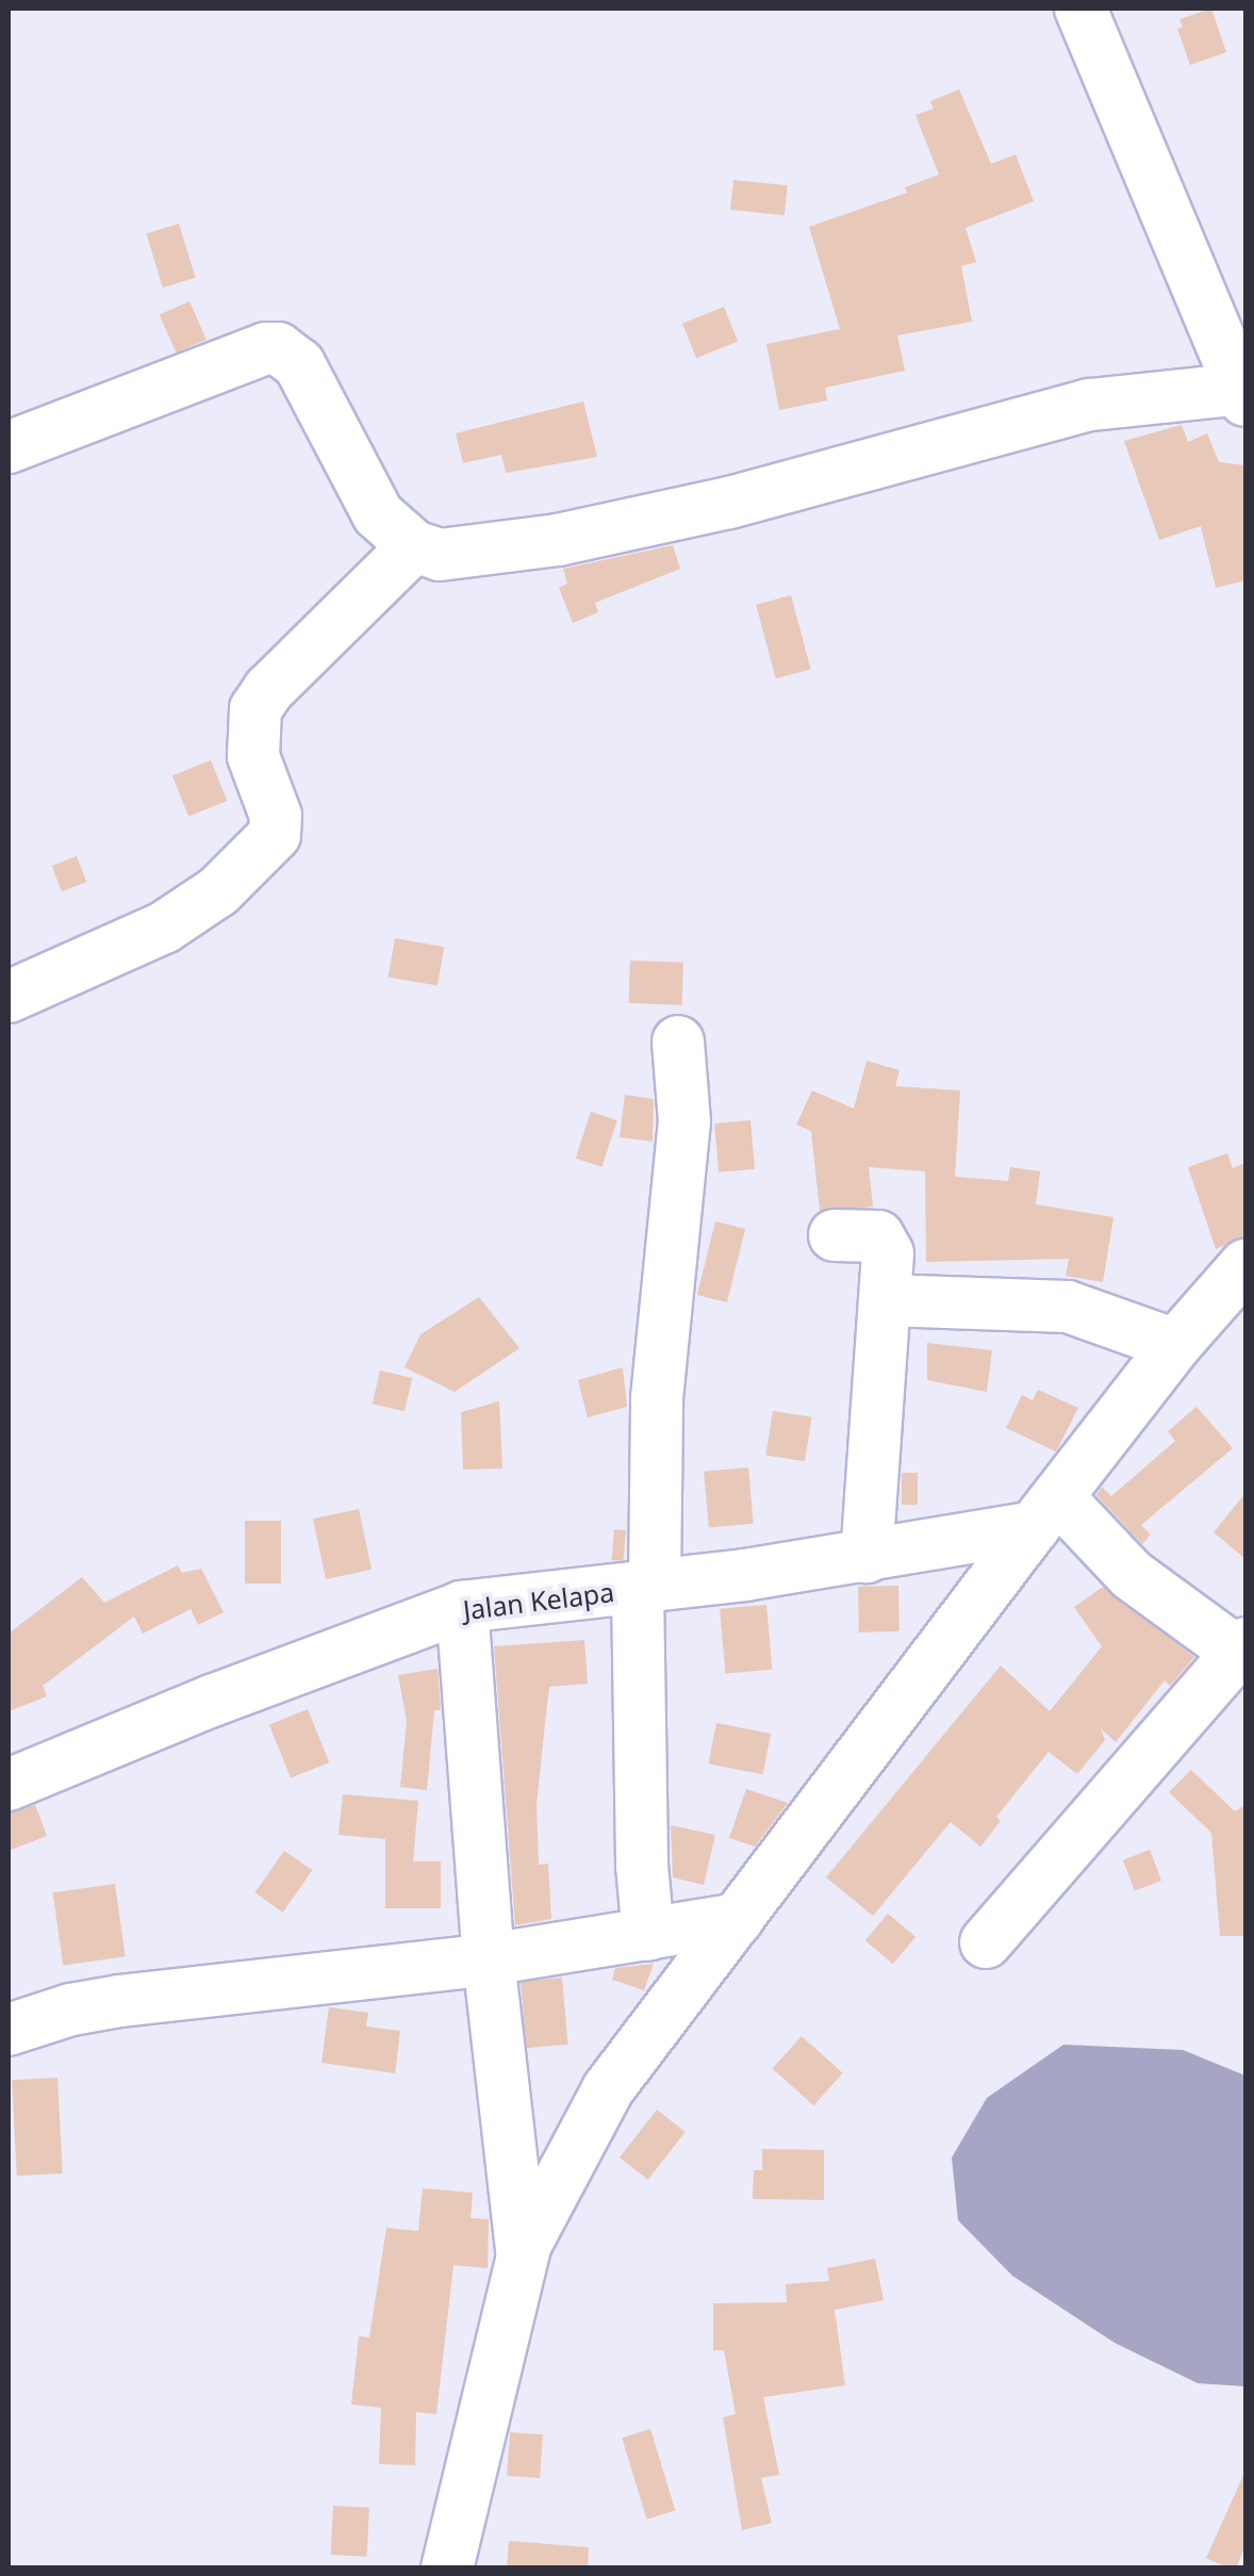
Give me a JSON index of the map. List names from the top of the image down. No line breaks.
{"streets":{"street":["Jalan Kelapa"]}}
